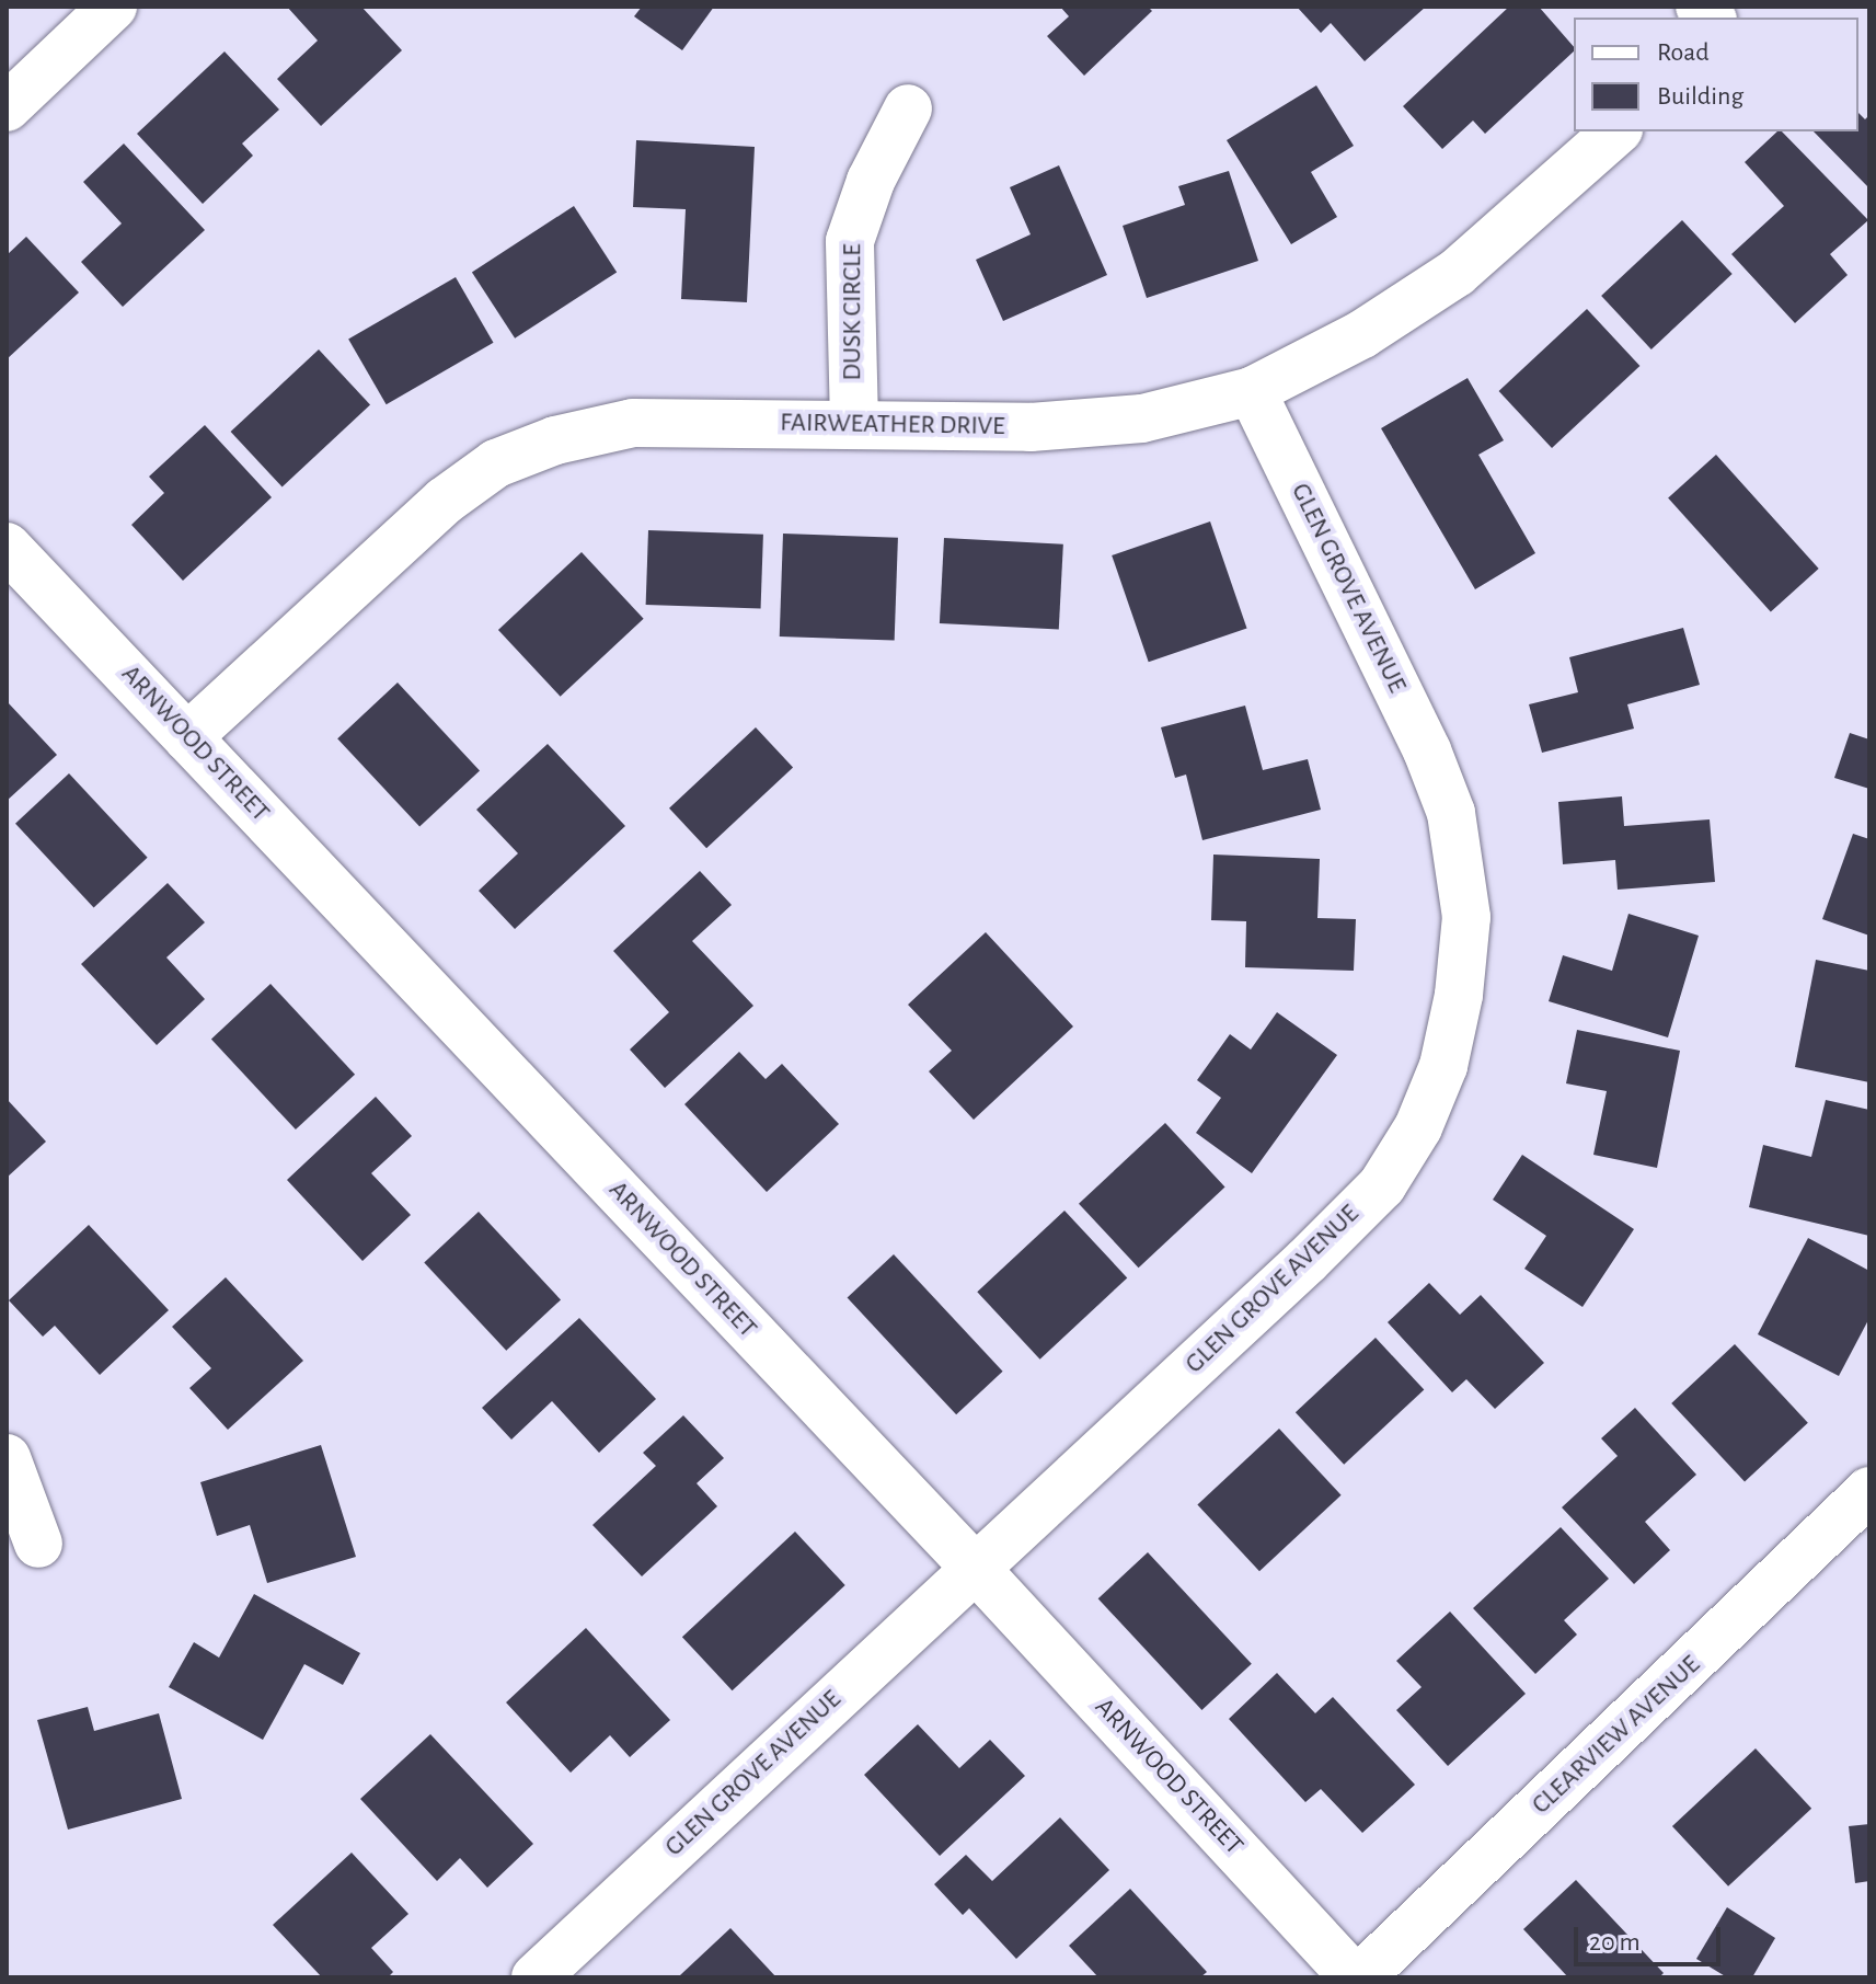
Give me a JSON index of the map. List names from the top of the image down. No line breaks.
{"streets":{"street":["DUSK CIRCLE","FAIRWEATHER DRIVE","GLEN GROVE AVENUE","ARNWOOD STREET","CLEARVIEW AVENUE"]},"crossings":[["DUSK CIRCLE","FAIRWEATHER DRIVE"],["FAIRWEATHER DRIVE","GLEN GROVE AVENUE"],["FAIRWEATHER DRIVE","ARNWOOD STREET"],["GLEN GROVE AVENUE","ARNWOOD STREET"],["ARNWOOD STREET","CLEARVIEW AVENUE"]],"legend":["Road","Building"],"scale_bar":"20 m"}
